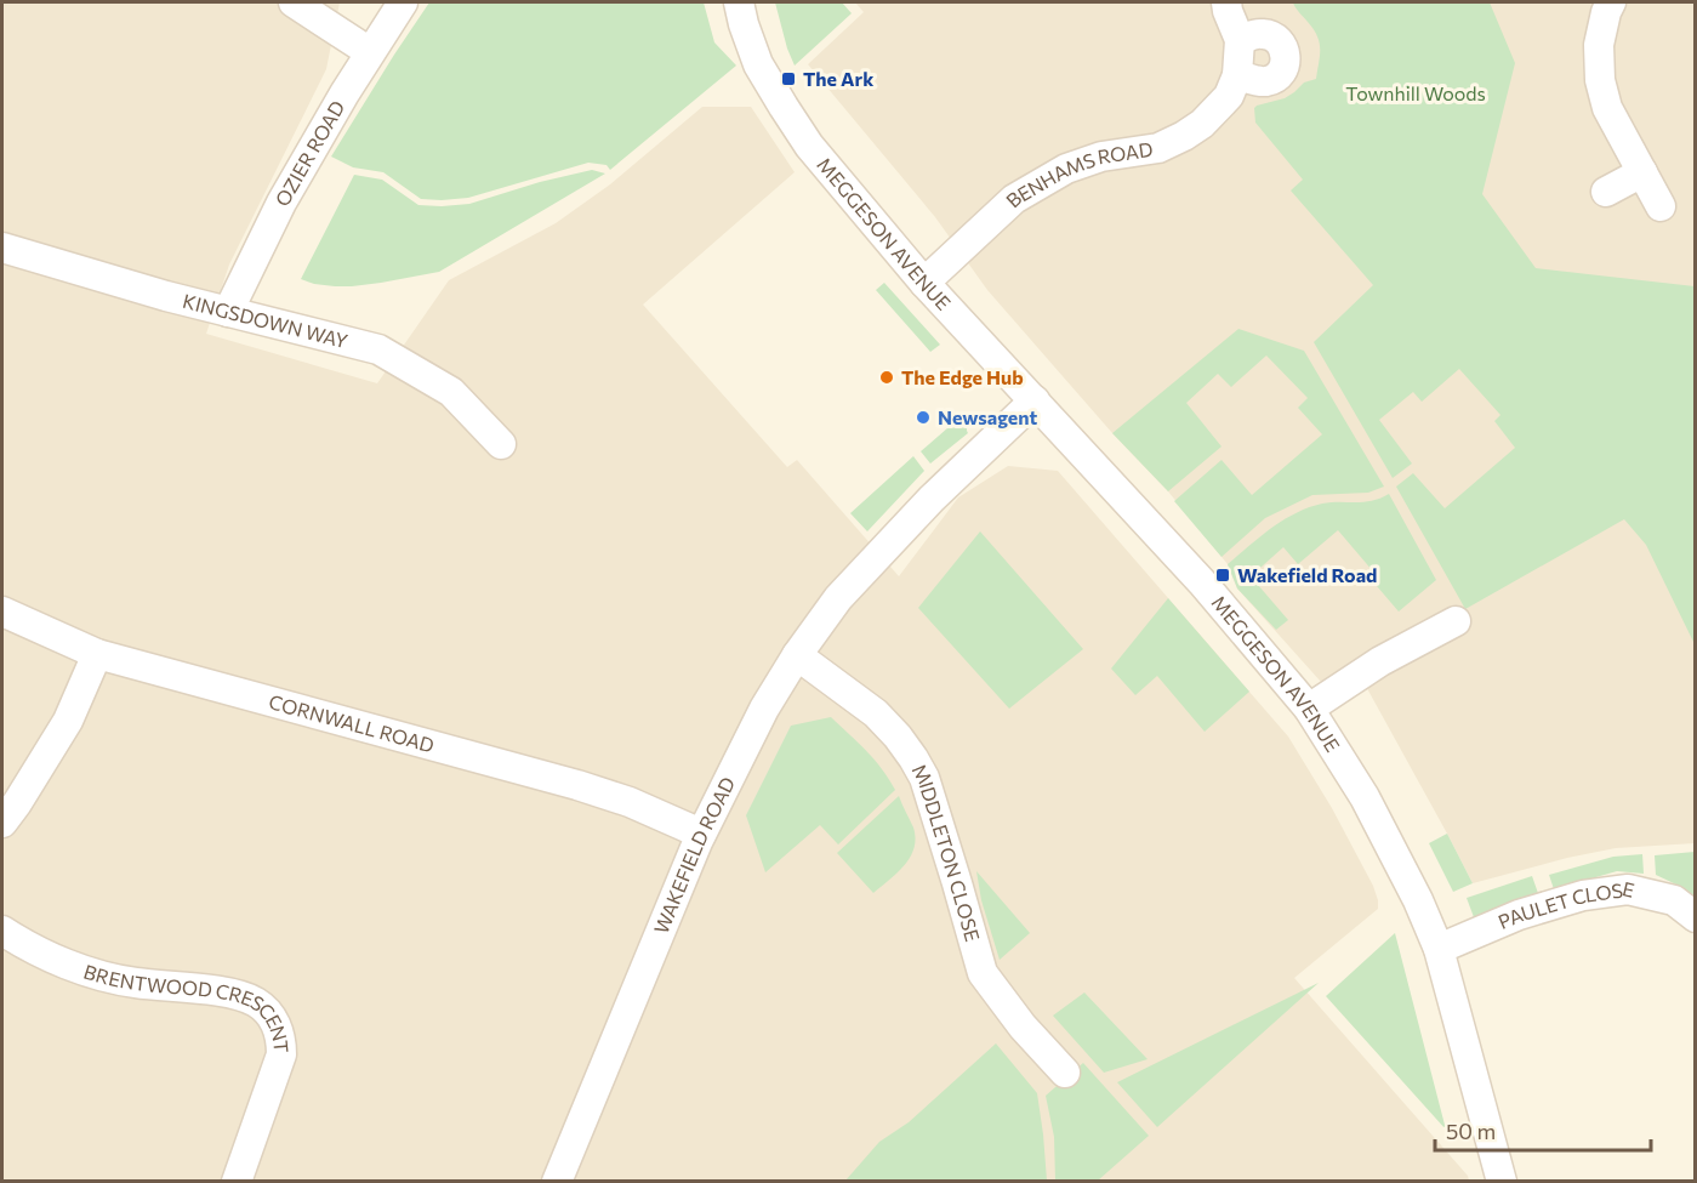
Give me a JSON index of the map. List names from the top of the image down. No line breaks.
{"streets":{"street":["OZIER ROAD","BENHAMS ROAD","MEGGESON AVENUE","KINGSDOWN WAY","CORNWALL ROAD","MIDDLETON CLOSE","WAKEFIELD ROAD","PAULET CLOSE","BRENTWOOD CRESCENT"]},"crossings":[["OZIER ROAD","KINGSDOWN WAY"],["BENHAMS ROAD","MEGGESON AVENUE"],["MEGGESON AVENUE","WAKEFIELD ROAD"],["MEGGESON AVENUE","PAULET CLOSE"],["CORNWALL ROAD","WAKEFIELD ROAD"],["MIDDLETON CLOSE","WAKEFIELD ROAD"]],"parks":["Townhill Woods"],"places":{"transit":["The Ark","Wakefield Road"],"other":["The Edge Hub","Newsagent"]},"scale_bar":"50 m"}
